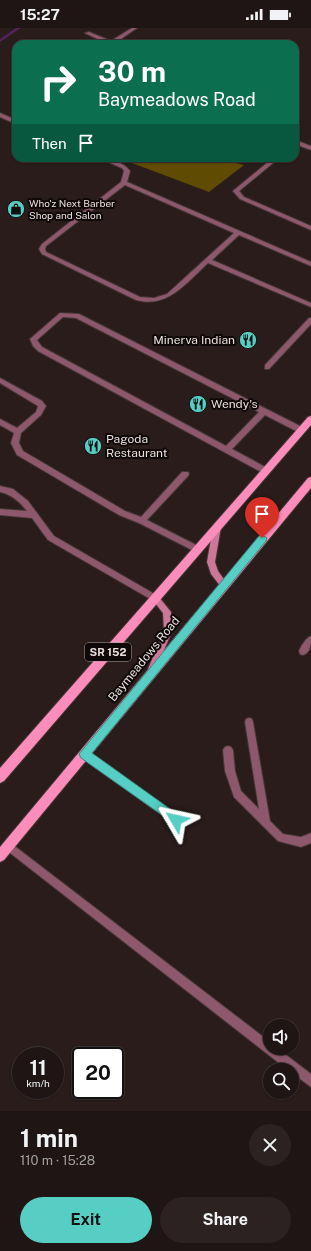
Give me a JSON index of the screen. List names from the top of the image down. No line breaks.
{"streets":{"main road":["SR 152","Baymeadows Road"]},"places":{"shop":["Who'z Next Barber Shop and Salon"],"restaurant":["Minerva Indian","Wendy's","Pagoda Restaurant"]},"page":{"status":"15:27","turn":["30 m","Baymeadows Road"],"then":"Then","speed":"11 km/h","limit":"20","heading":["1 min","110 m · 15:28"],"buttons":["Exit","Share"]}}
